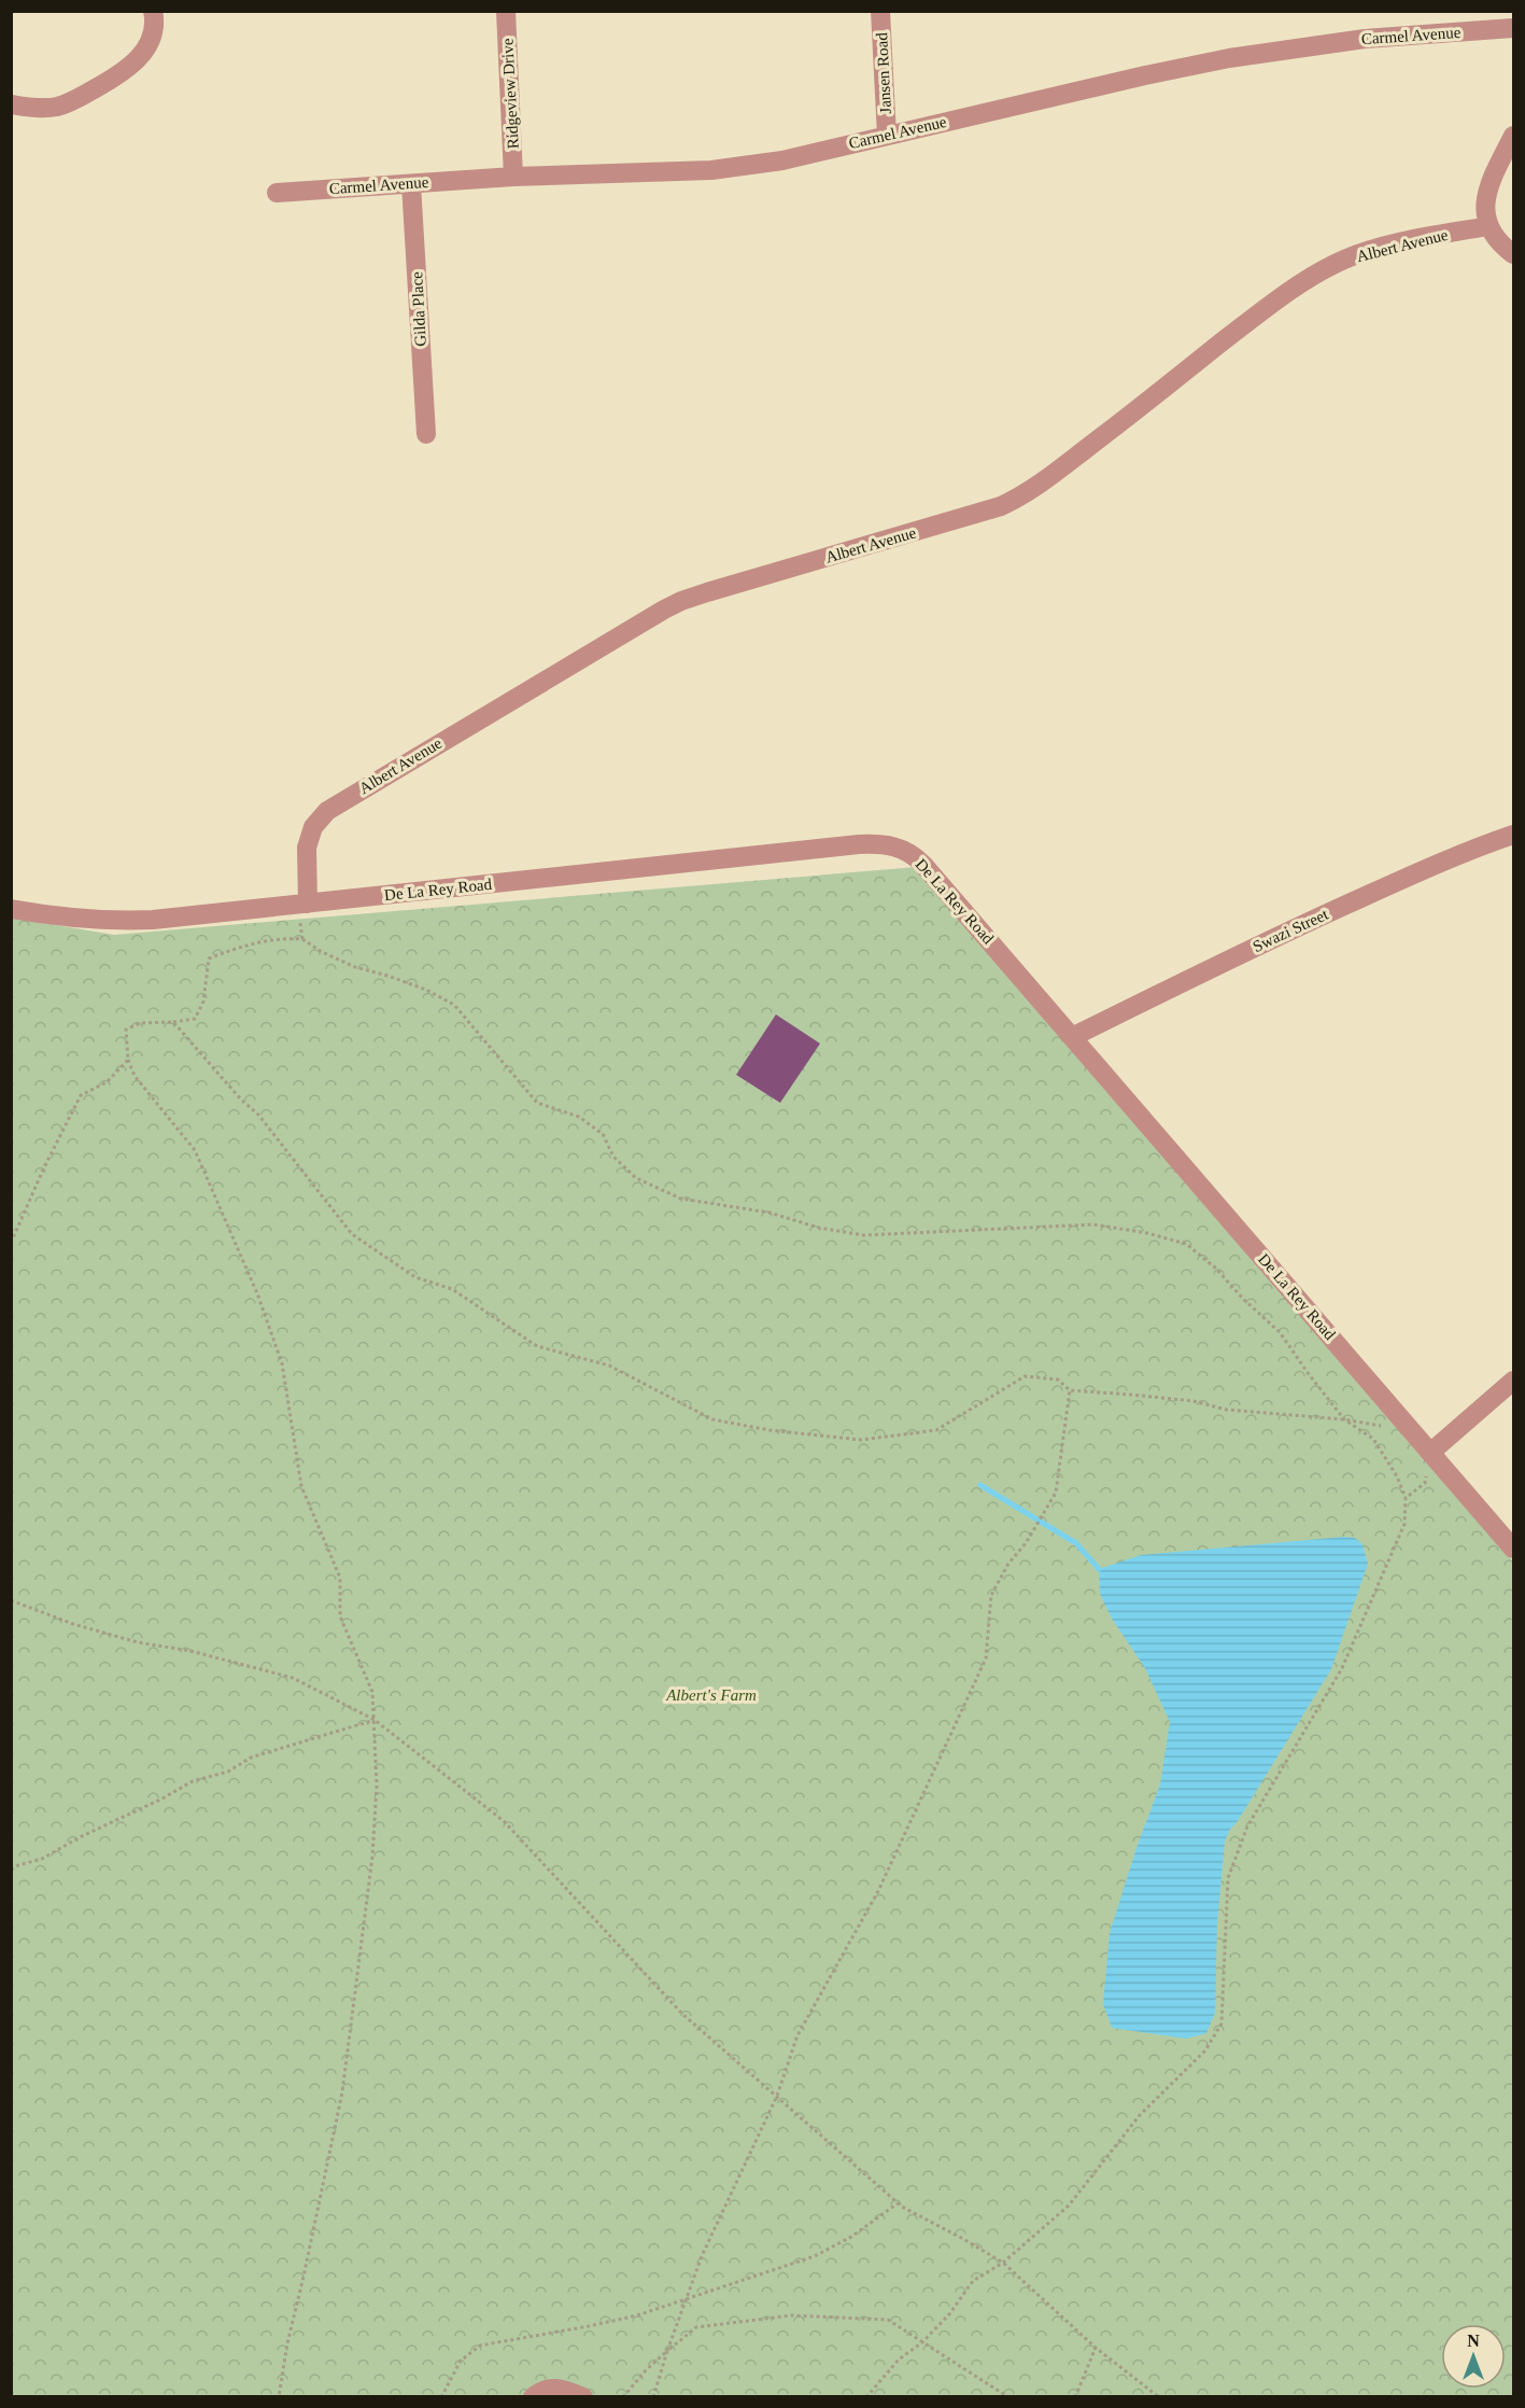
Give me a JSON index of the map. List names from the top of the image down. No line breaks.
{"streets":{"street":["Carmel Avenue","Jansen Road","Ridgeview Drive","Albert Avenue","Gilda Place","De La Rey Road","Swazi Street"]},"crossings":[["Carmel Avenue","Jansen Road"],["Carmel Avenue","Ridgeview Drive"],["Carmel Avenue","Gilda Place"],["Albert Avenue","De La Rey Road"],["De La Rey Road","Swazi Street"]],"parks":["Albert's Farm"],"north":"top"}
